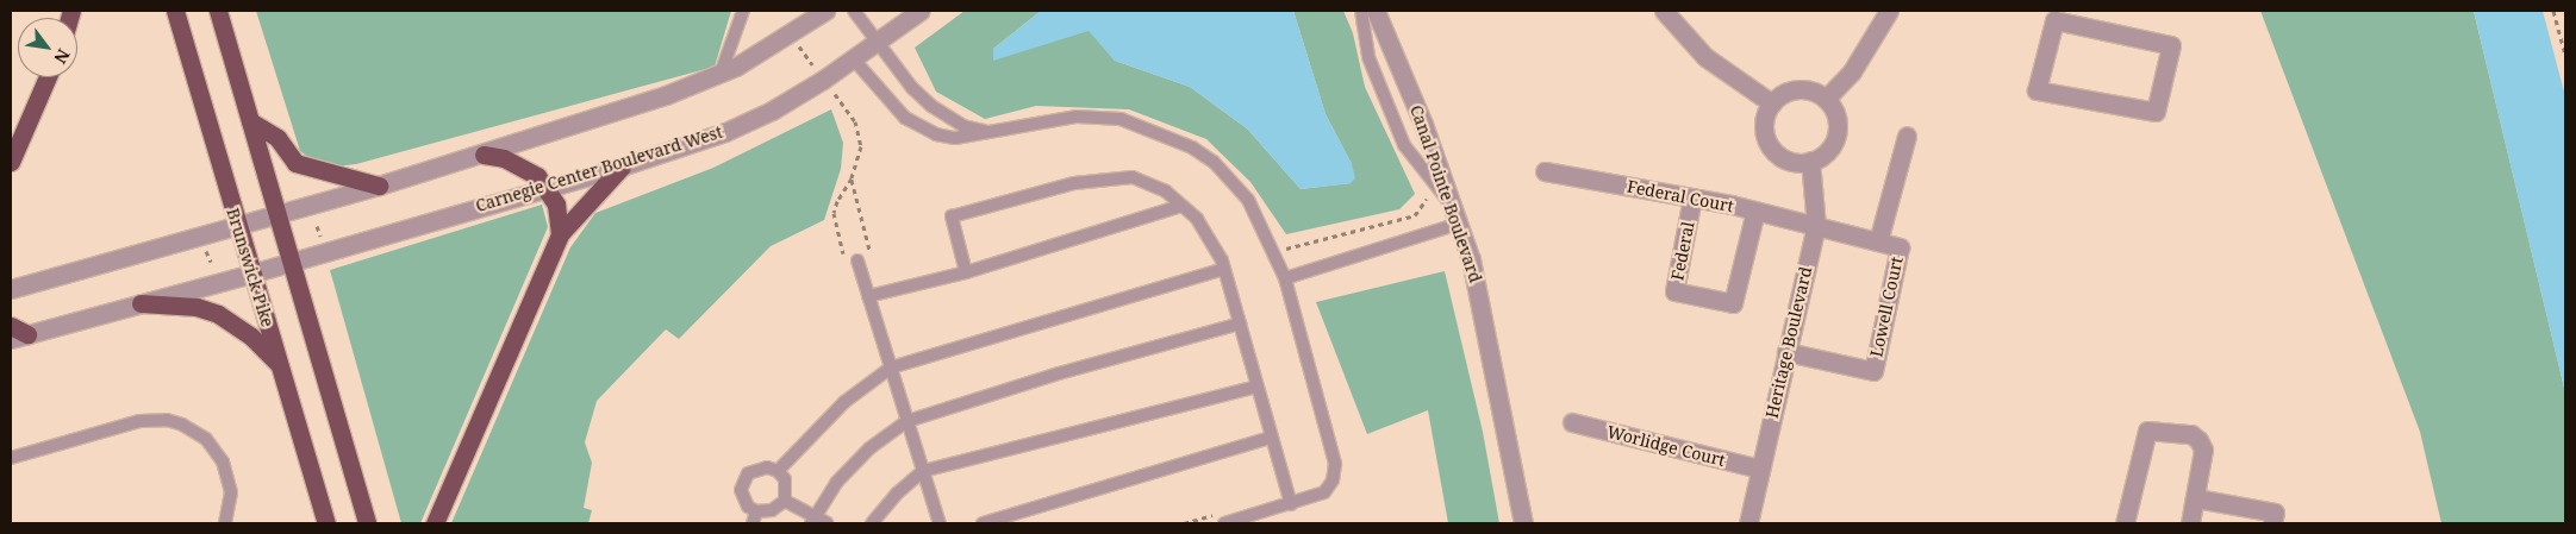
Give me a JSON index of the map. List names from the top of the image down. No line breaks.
{"streets":{"highway":["Brunswick Pike"],"street":["Carnegie Center Boulevard West","Canal Pointe Boulevard","Federal Court","Federal","Lowell Court","Heritage Boulevard","Worlidge Court"]},"crossings":[["Carnegie Center Boulevard West","Brunswick Pike"],["Federal Court","Federal"],["Federal Court","Lowell Court"],["Federal Court","Heritage Boulevard"],["Lowell Court","Heritage Boulevard"],["Heritage Boulevard","Worlidge Court"]],"north":"bottom right"}
